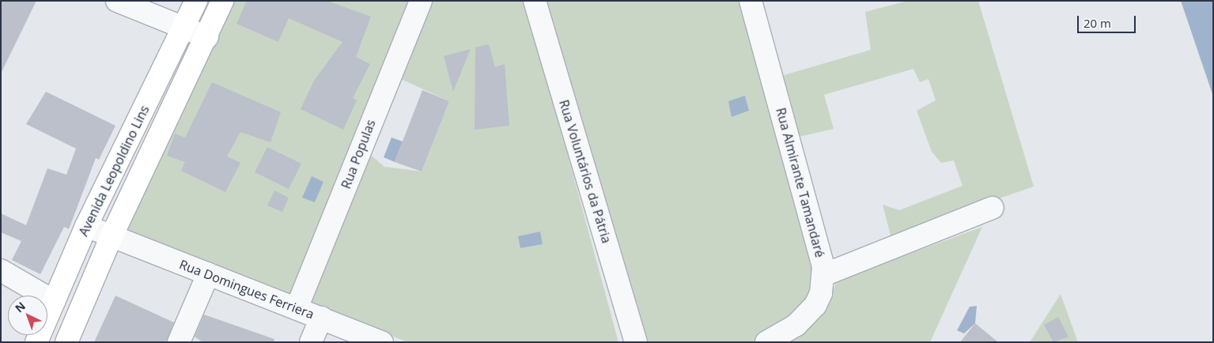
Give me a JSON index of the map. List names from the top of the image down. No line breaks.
{"streets":{"main road":["Avenida Leopoldino Lins"],"street":["Rua Populas","Rua Voluntários da Pátria","Rua Almirante Tamandaré","Rua Domingues Ferriera"]},"crossings":[["Rua Populas","Rua Domingues Ferriera"],["Avenida Leopoldino Lins","Rua Domingues Ferriera"]],"scale_bar":"20 m","north":"top left"}
